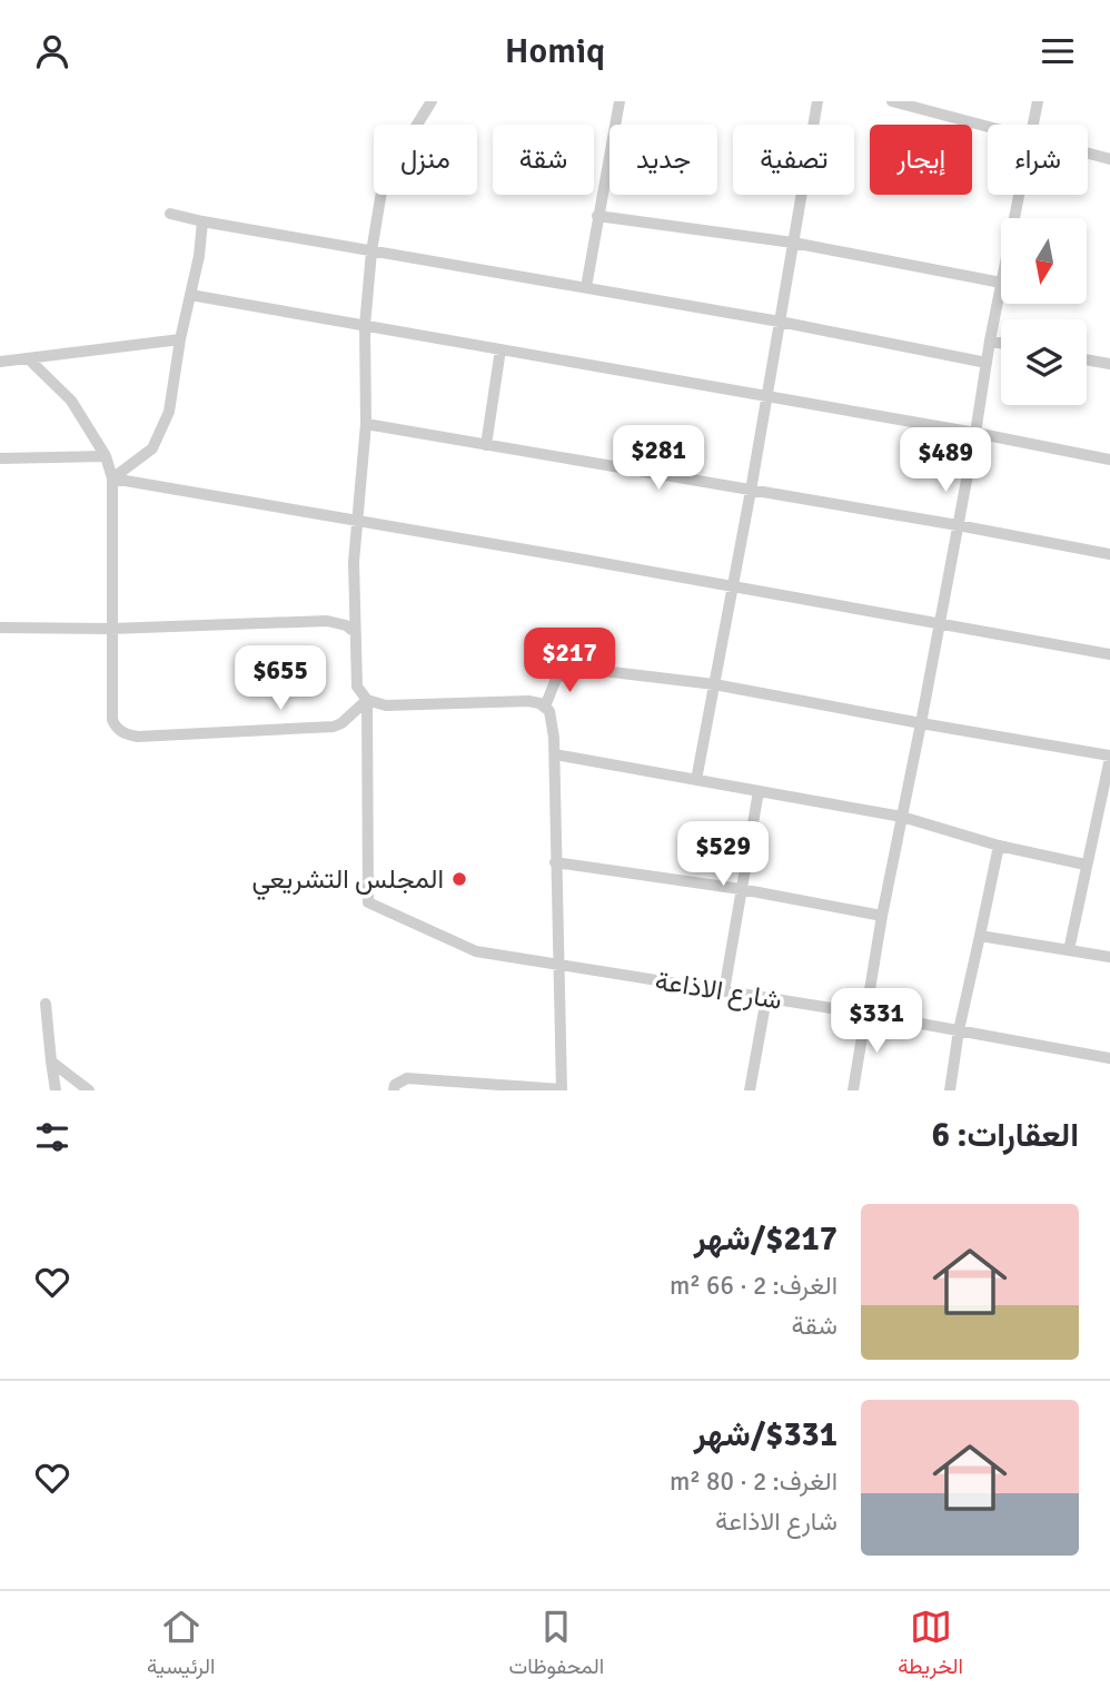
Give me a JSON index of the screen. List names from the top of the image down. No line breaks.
{"streets":{"street":["شارع الاذاعة"]},"places":["المجلس التشريعي"],"north":"bottom","page":{"header":"Homiq","chip":["شراء","إيجار","تصفية","جديد","شقة","منزل"],"price":["$281","$489","$217","$655","$529","$331"],"heading":"العقارات: 6","list":[{"name":"$217/شهر","note":"الغرف: 2 · 66 m² · شقة"},{"name":"$331/شهر","note":"الغرف: 2 · 80 m² · شارع الاذاعة"}],"tabs":["الخريطة","المحفوظات","الرئيسية"]}}
